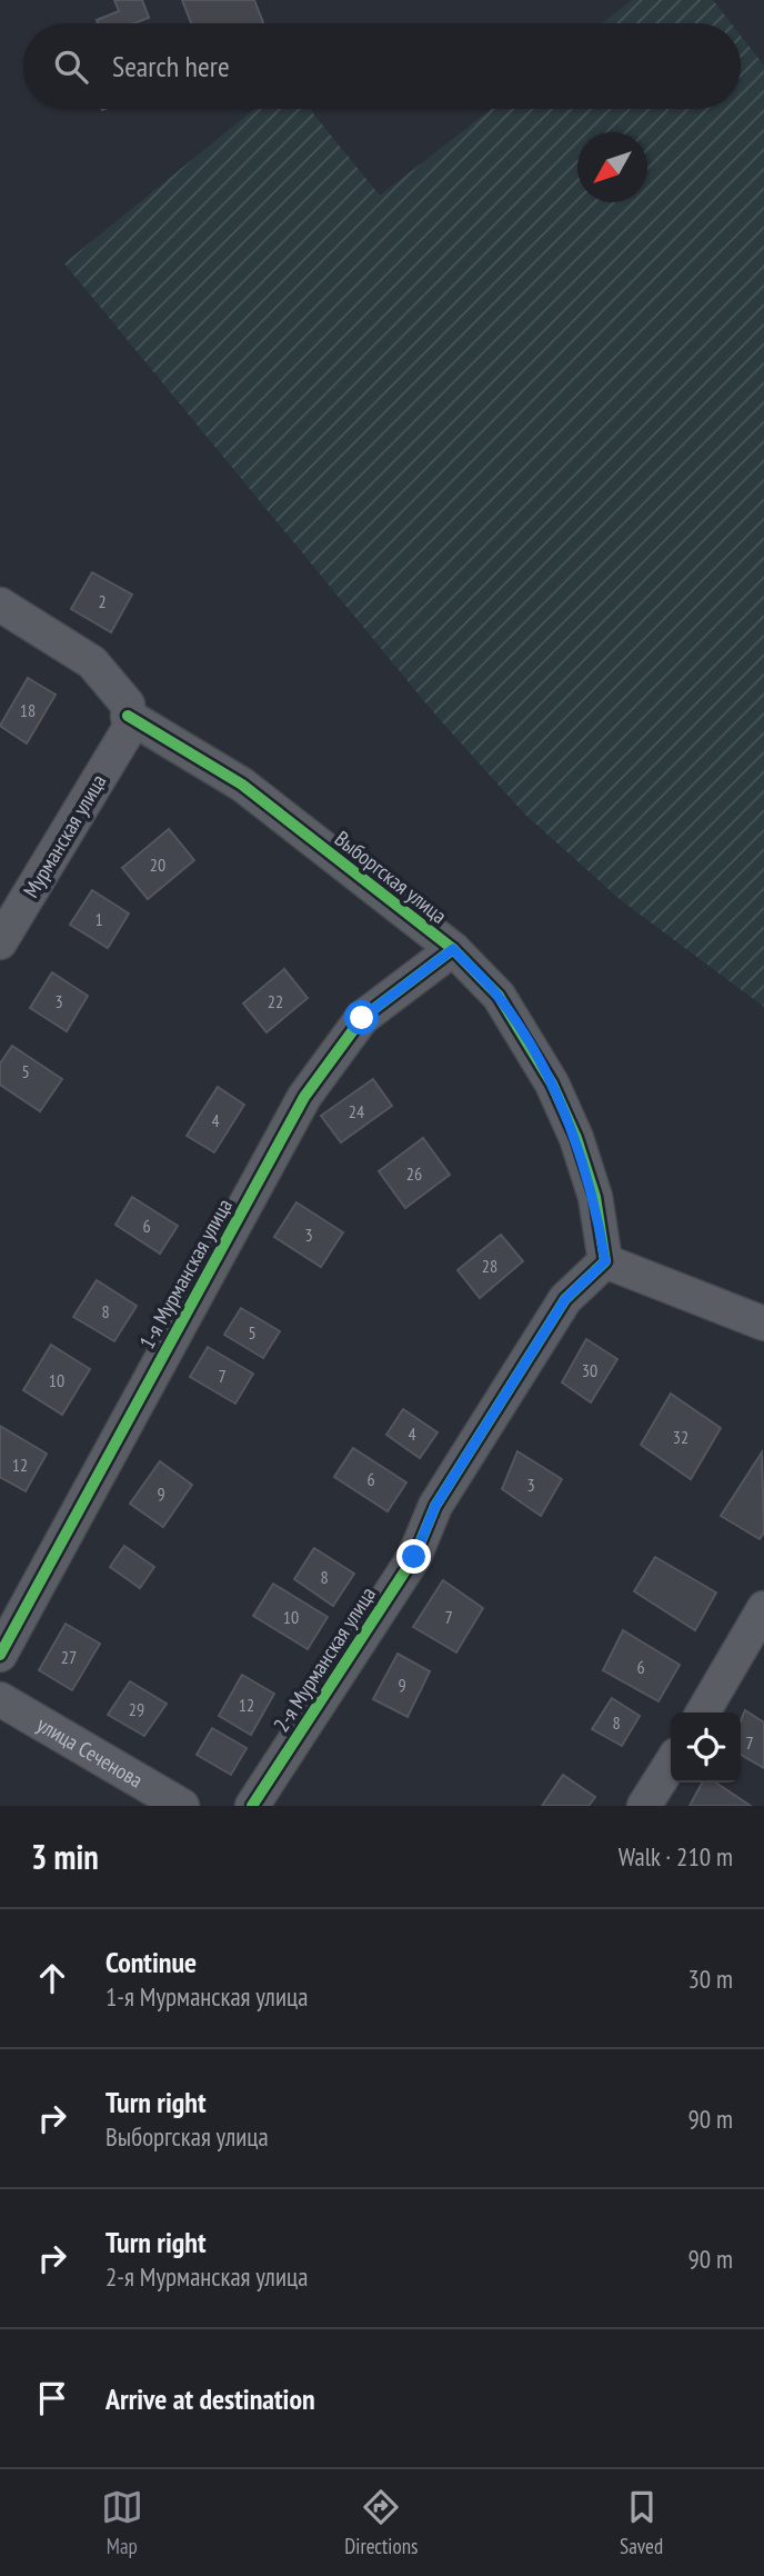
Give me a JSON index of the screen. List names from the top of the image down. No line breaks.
{"streets":{"street":["Мурманская улица","Выборгская улица","1-я Мурманская улица","2-я Мурманская улица","улица Сеченова"]},"crossings":[["Мурманская улица","Выборгская улица"],["Выборгская улица","1-я Мурманская улица"],["Выборгская улица","2-я Мурманская улица"]],"house_numbers":["2","18","20","1","3","22","5","24","4","26","6","3","28","8","5","30","7","10","4","32","12","6","3","9","8","10","7","27","6","9","12","29","8","7"],"north":"bottom left","page":{"search":"Search here","heading":["3 min","Walk · 210 m"],"list":[["Continue","1-я Мурманская улица","30 m"],["Turn right","Выборгская улица","90 m"],["Turn right","2-я Мурманская улица","90 m"],"Arrive at destination"],"nav":["Map","Directions","Saved"]}}
